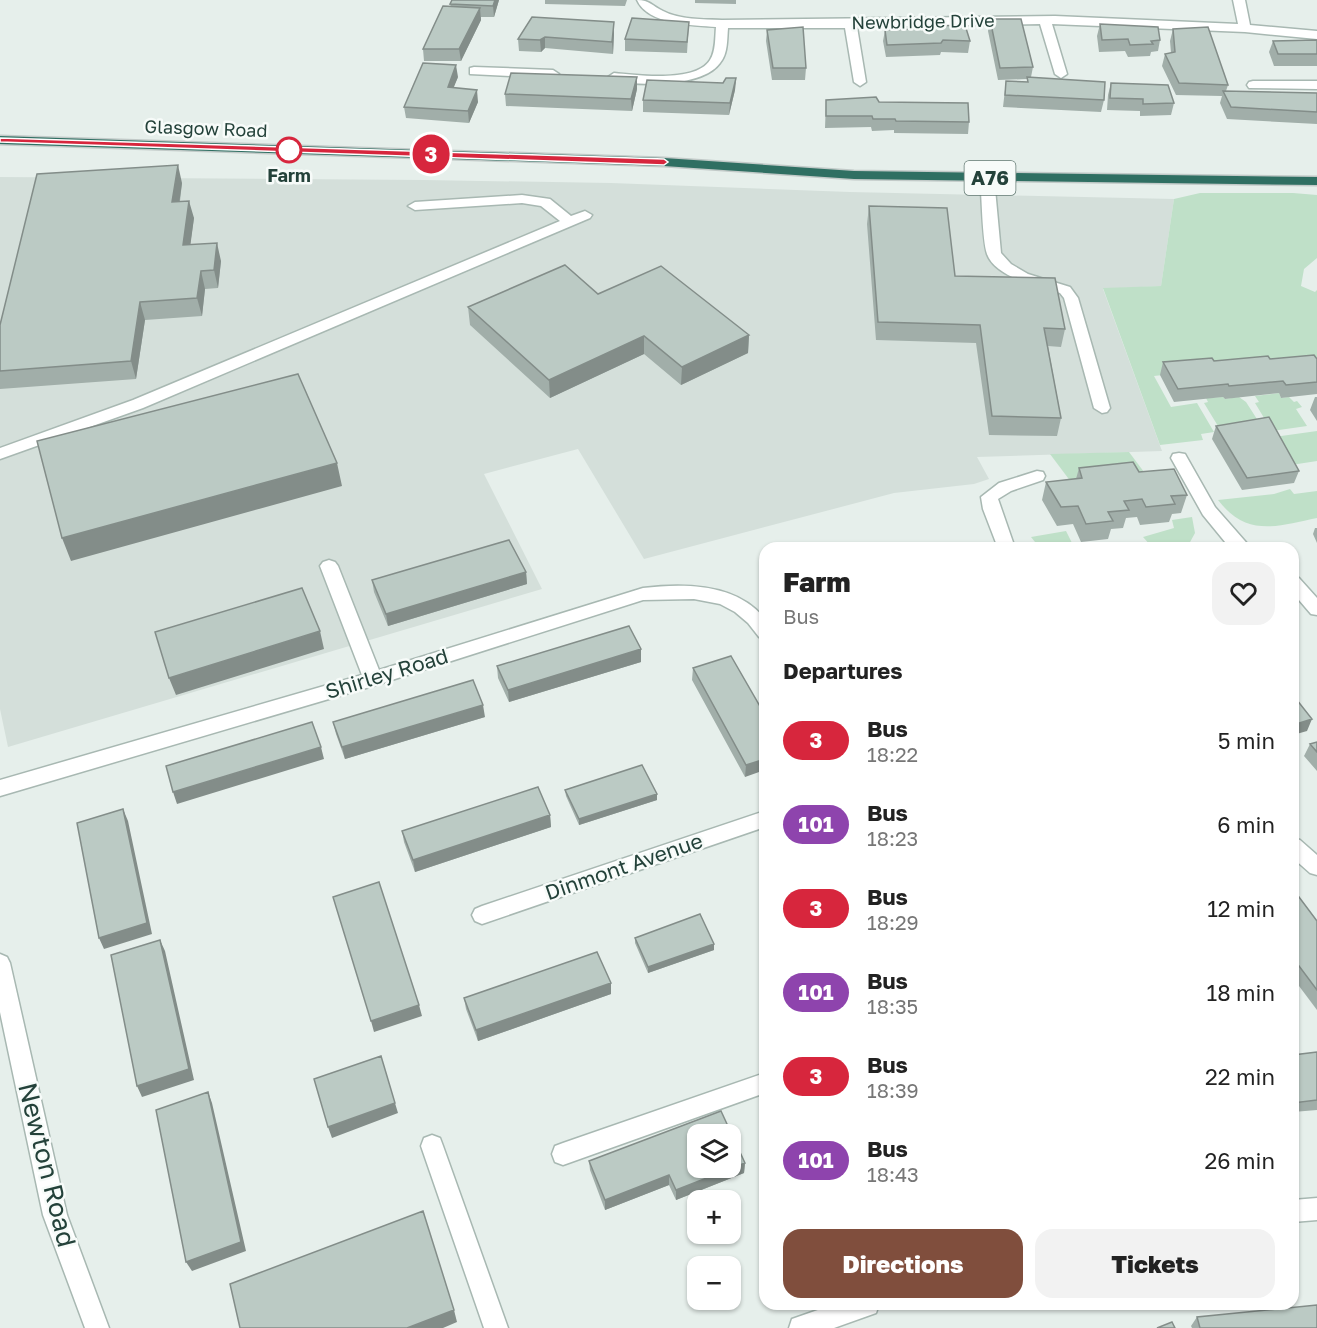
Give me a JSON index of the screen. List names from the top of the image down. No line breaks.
{"streets":{"highway":["Glasgow Road","A76"],"street":["Newbridge Drive","Shirley Road","Dinmont Avenue","Newton Road"]},"crossings":[["Glasgow Road","A76"]],"places":["Farm"],"lines":["bus line 3"],"page":{"on_map":"3","heading":[["Farm","Bus"],"Departures"],"list":[{"mark":"3","name":"Bus","note":"18:22","value":"5 min"},{"mark":"101","name":"Bus","note":"18:23","value":"6 min"},{"mark":"3","name":"Bus","note":"18:29","value":"12 min"},{"mark":"101","name":"Bus","note":"18:35","value":"18 min"},{"mark":"3","name":"Bus","note":"18:39","value":"22 min"},{"mark":"101","name":"Bus","note":"18:43","value":"26 min"}],"map_buttons":["+","−"],"buttons":["Directions","Tickets"]}}
